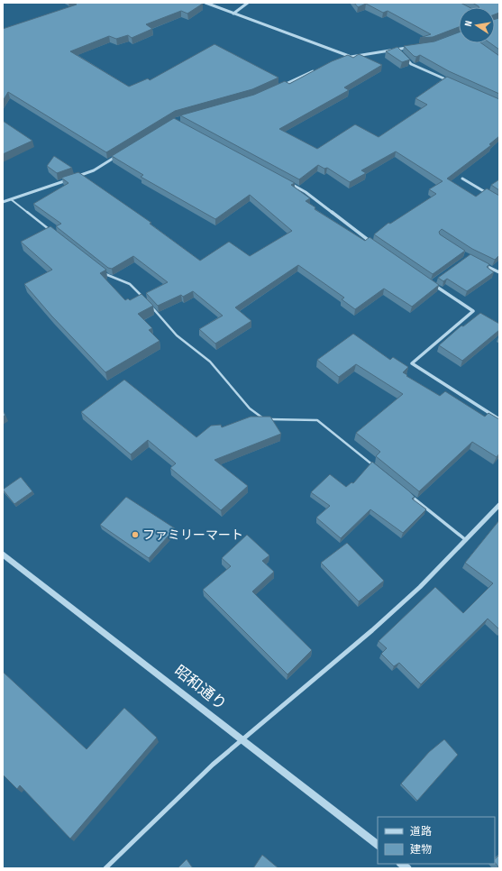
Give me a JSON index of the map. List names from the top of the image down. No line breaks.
{"streets":{"street":["昭和通り"]},"places":["ファミリーマート"],"legend":["道路","建物"],"north":"left"}
